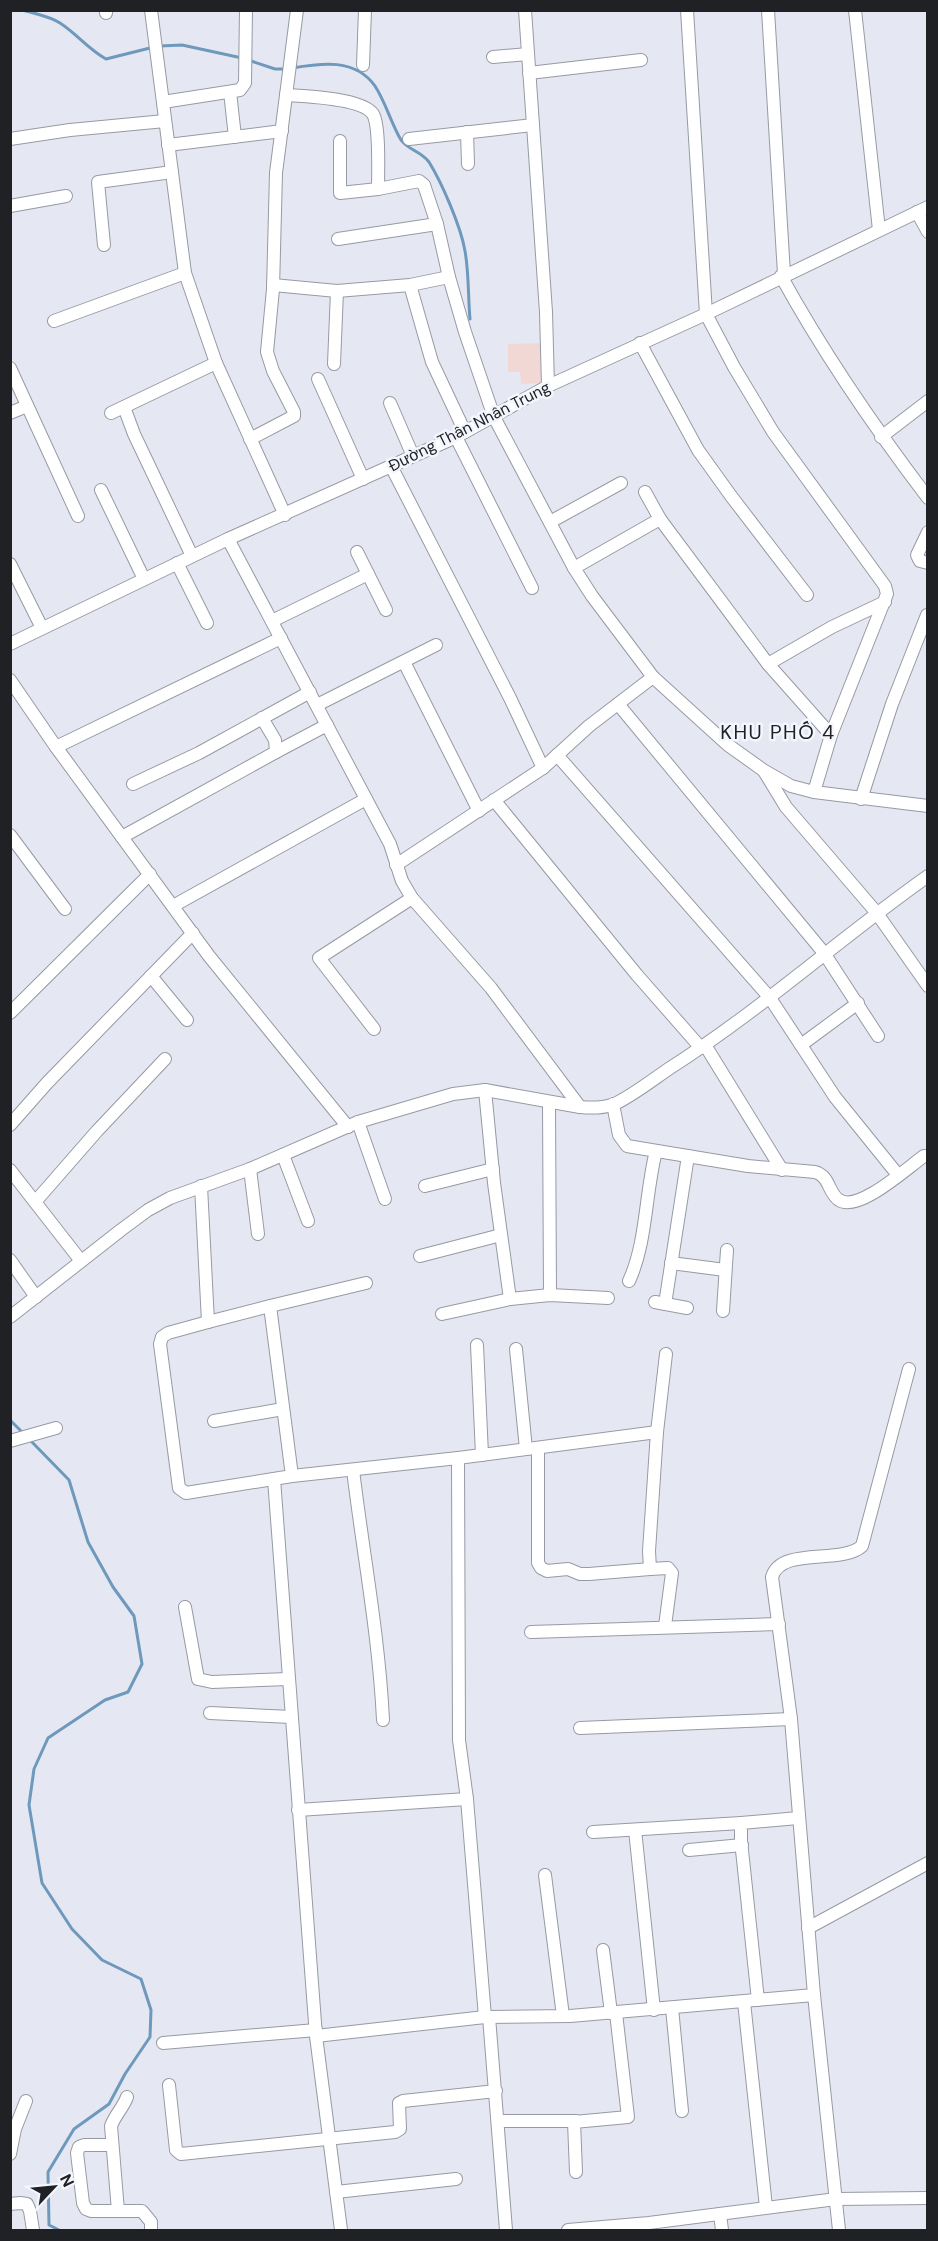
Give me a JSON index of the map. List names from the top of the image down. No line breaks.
{"streets":{"street":["Đường Thân Nhân Trung"]},"districts":["KHU PHỐ 4"],"north":"top right"}
